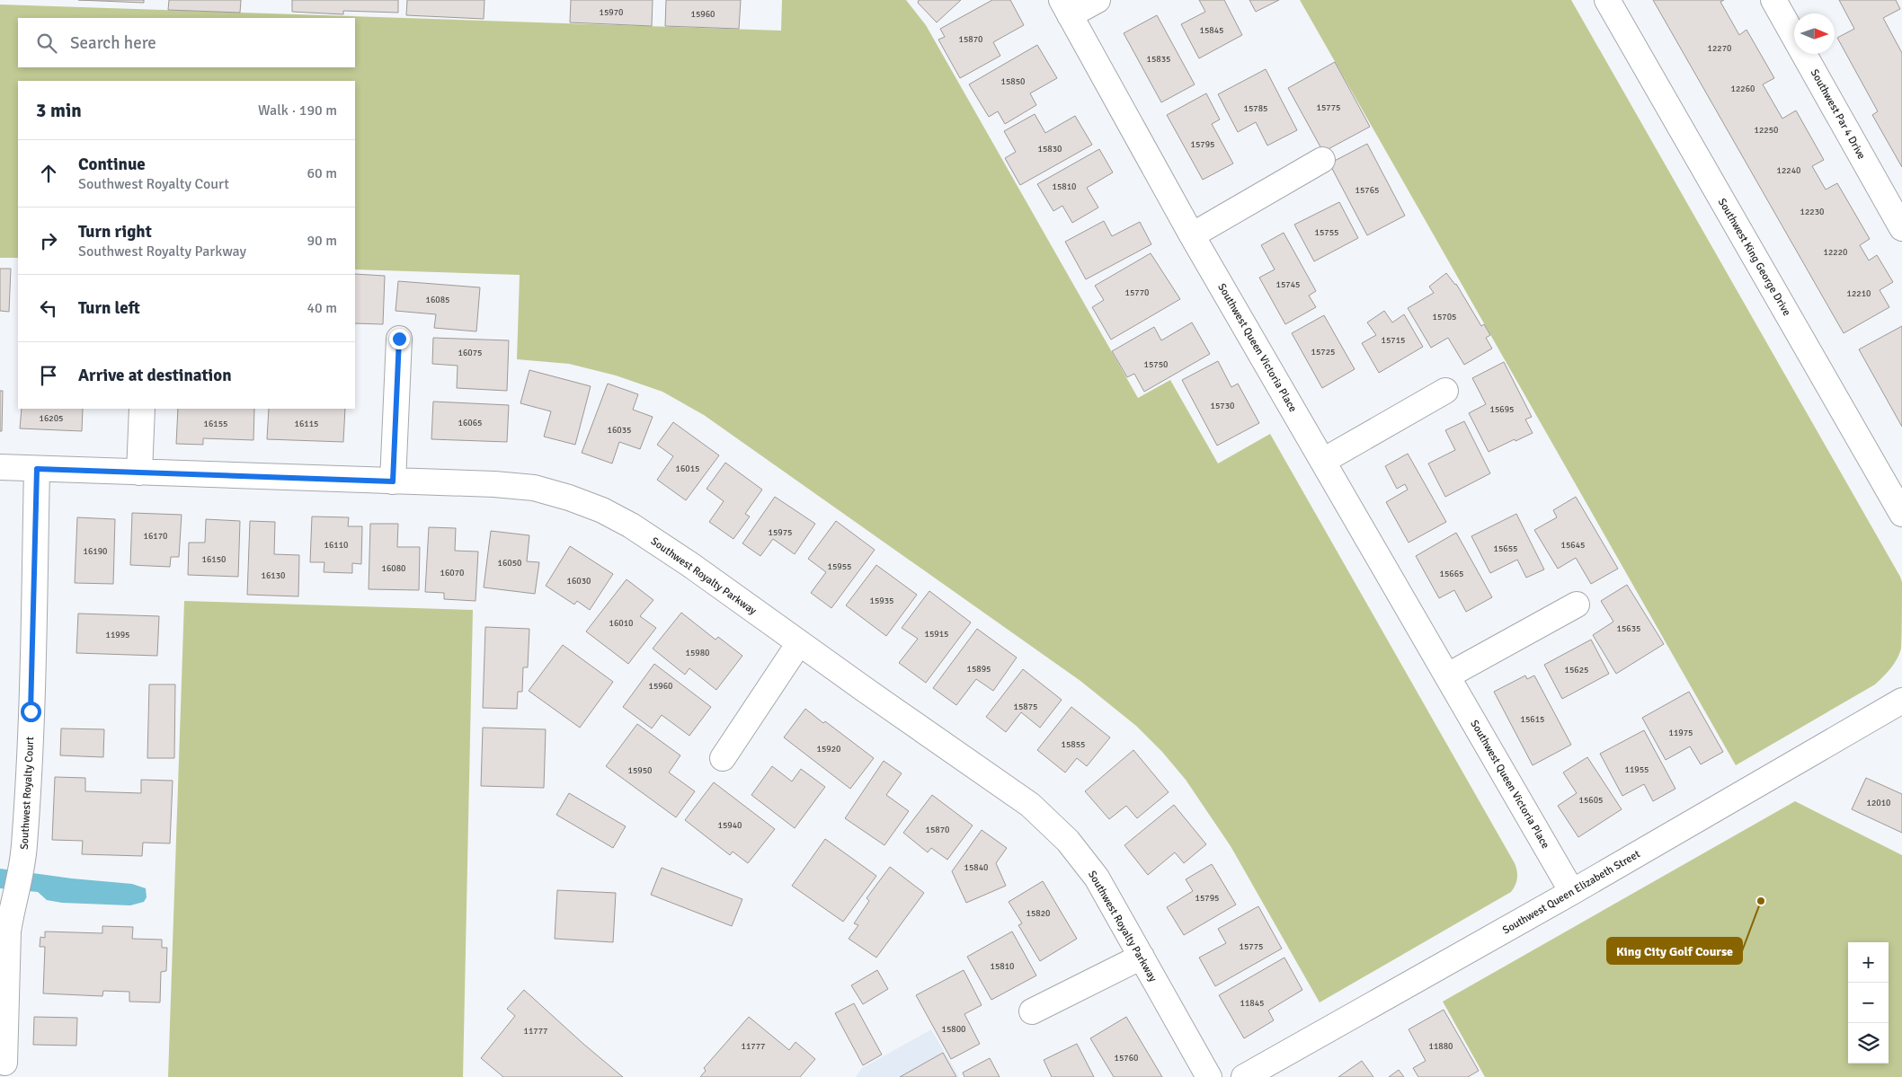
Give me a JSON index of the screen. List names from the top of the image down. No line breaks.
{"streets":{"street":["Southwest Par 4 Drive","Southwest King George Drive","Southwest Queen Victoria Place","Southwest Royalty Parkway","Southwest Royalty Court","Southwest Queen Elizabeth Street"]},"crossings":[["Southwest Queen Victoria Place","Southwest Queen Elizabeth Street"],["Southwest Royalty Parkway","Southwest Royalty Court"]],"places":["King City Golf Course"],"house_numbers":["15970","15960","15845","15870","12270","15835","15850","12260","15775","15785","12250","15795","15830","12240","15810","15765","12230","15755","12220","15745","15770","12210","16085","15705","15715","15725","16075","15750","15730","15695","16205","16065","16155","16115","16035","16015","15975","16170","16110","15645","15655","16190","16150","16050","15955","16080","16070","15665","16130","16030","15935","16010","15635","15915","11995","15980","15895","15625","15960","15875","15615","11975","15855","15920","11955","15950","15605","12010","15940","15870","15840","15795","15820","15775","15810","11845","15800","11777","11777","11880","15760"],"north":"right","page":{"search":"Search here","heading":["3 min","Walk · 190 m"],"list":[["Continue","Southwest Royalty Court","60 m"],["Turn right","Southwest Royalty Parkway","90 m"],["Turn left","40 m"],"Arrive at destination"],"map_buttons":["+","−"]}}
